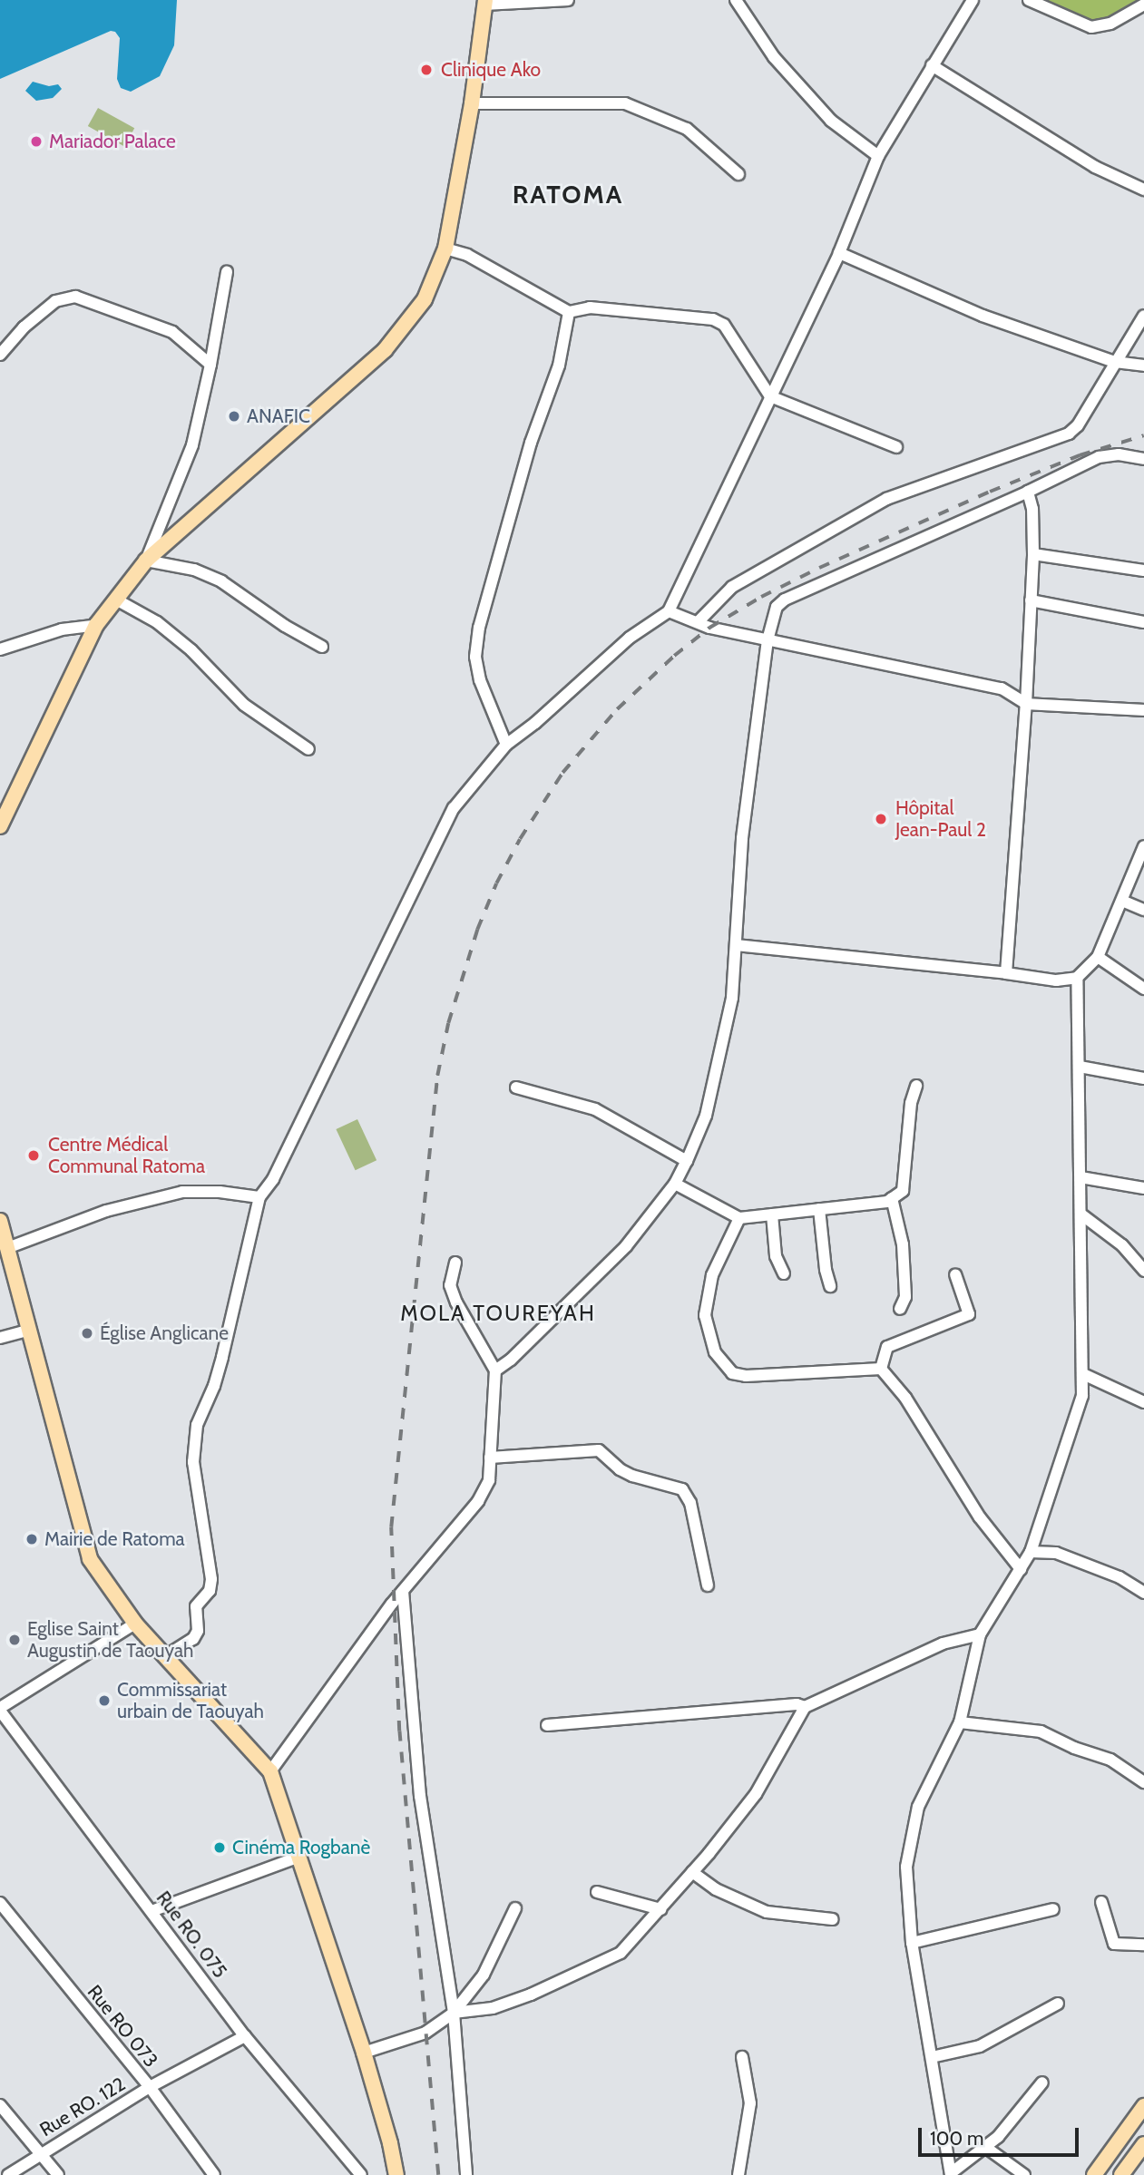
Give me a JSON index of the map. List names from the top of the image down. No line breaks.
{"streets":{"street":["Rue RO. 075","Rue RO 073","Rue RO. 122"]},"crossings":[["Rue RO. 075","Rue RO. 122"],["Rue RO 073","Rue RO. 122"]],"districts":["RATOMA","MOLA TOUREYAH"],"places":["Clinique Ako","Mariador Palace","ANAFIC","Hôpital Jean-Paul 2","Centre Médical Communal Ratoma","Église Anglicane","Mairie de Ratoma","Eglise Saint Augustin de Taouyah","Commissariat urbain de Taouyah","Cinéma Rogbanè"],"scale_bar":"100 m"}
